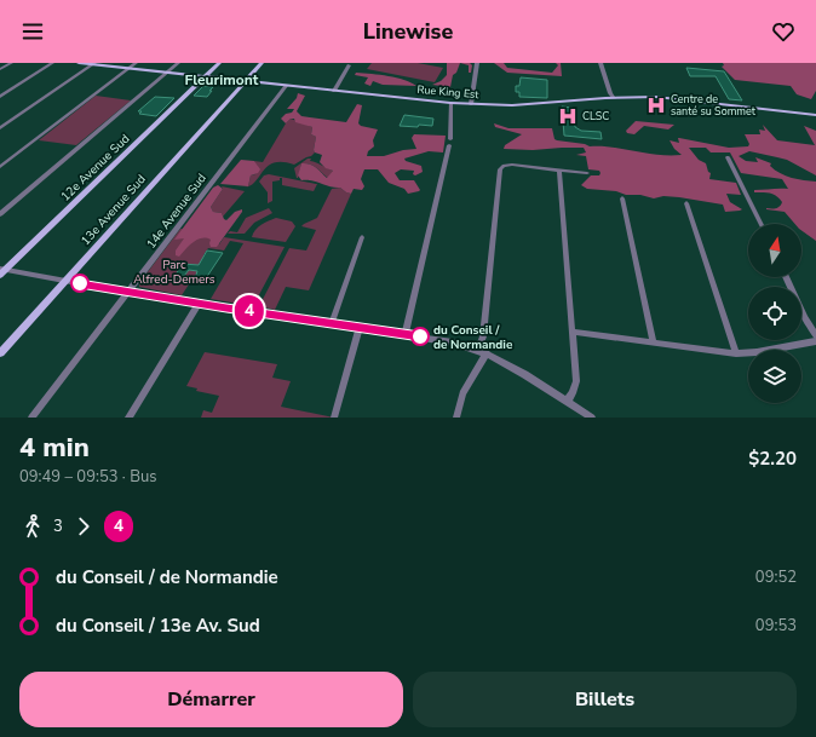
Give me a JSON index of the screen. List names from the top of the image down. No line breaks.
{"streets":{"main road":["Rue King Est","12e Avenue Sud","13e Avenue Sud"],"street":["14e Avenue Sud"]},"crossings":[["Rue King Est","12e Avenue Sud"],["Rue King Est","13e Avenue Sud"],["Rue King Est","14e Avenue Sud"]],"districts":["Fleurimont"],"parks":["Parc Alfred-Demers"],"places":{"hospital":["Centre de santé su Sommet","CLSC"],"other":["du Conseil / de Normandie"]},"lines":["bus line 4"],"north":"top","page":{"header":"Linewise","on_map":"4","heading":["4 min","09:49 – 09:53 · Bus","$2.20"],"legs":["3","4"],"list":[{"name":"du Conseil / de Normandie","value":"09:52"},{"name":"du Conseil / 13e Av. Sud","value":"09:53"}],"buttons":["Démarrer","Billets"]}}
